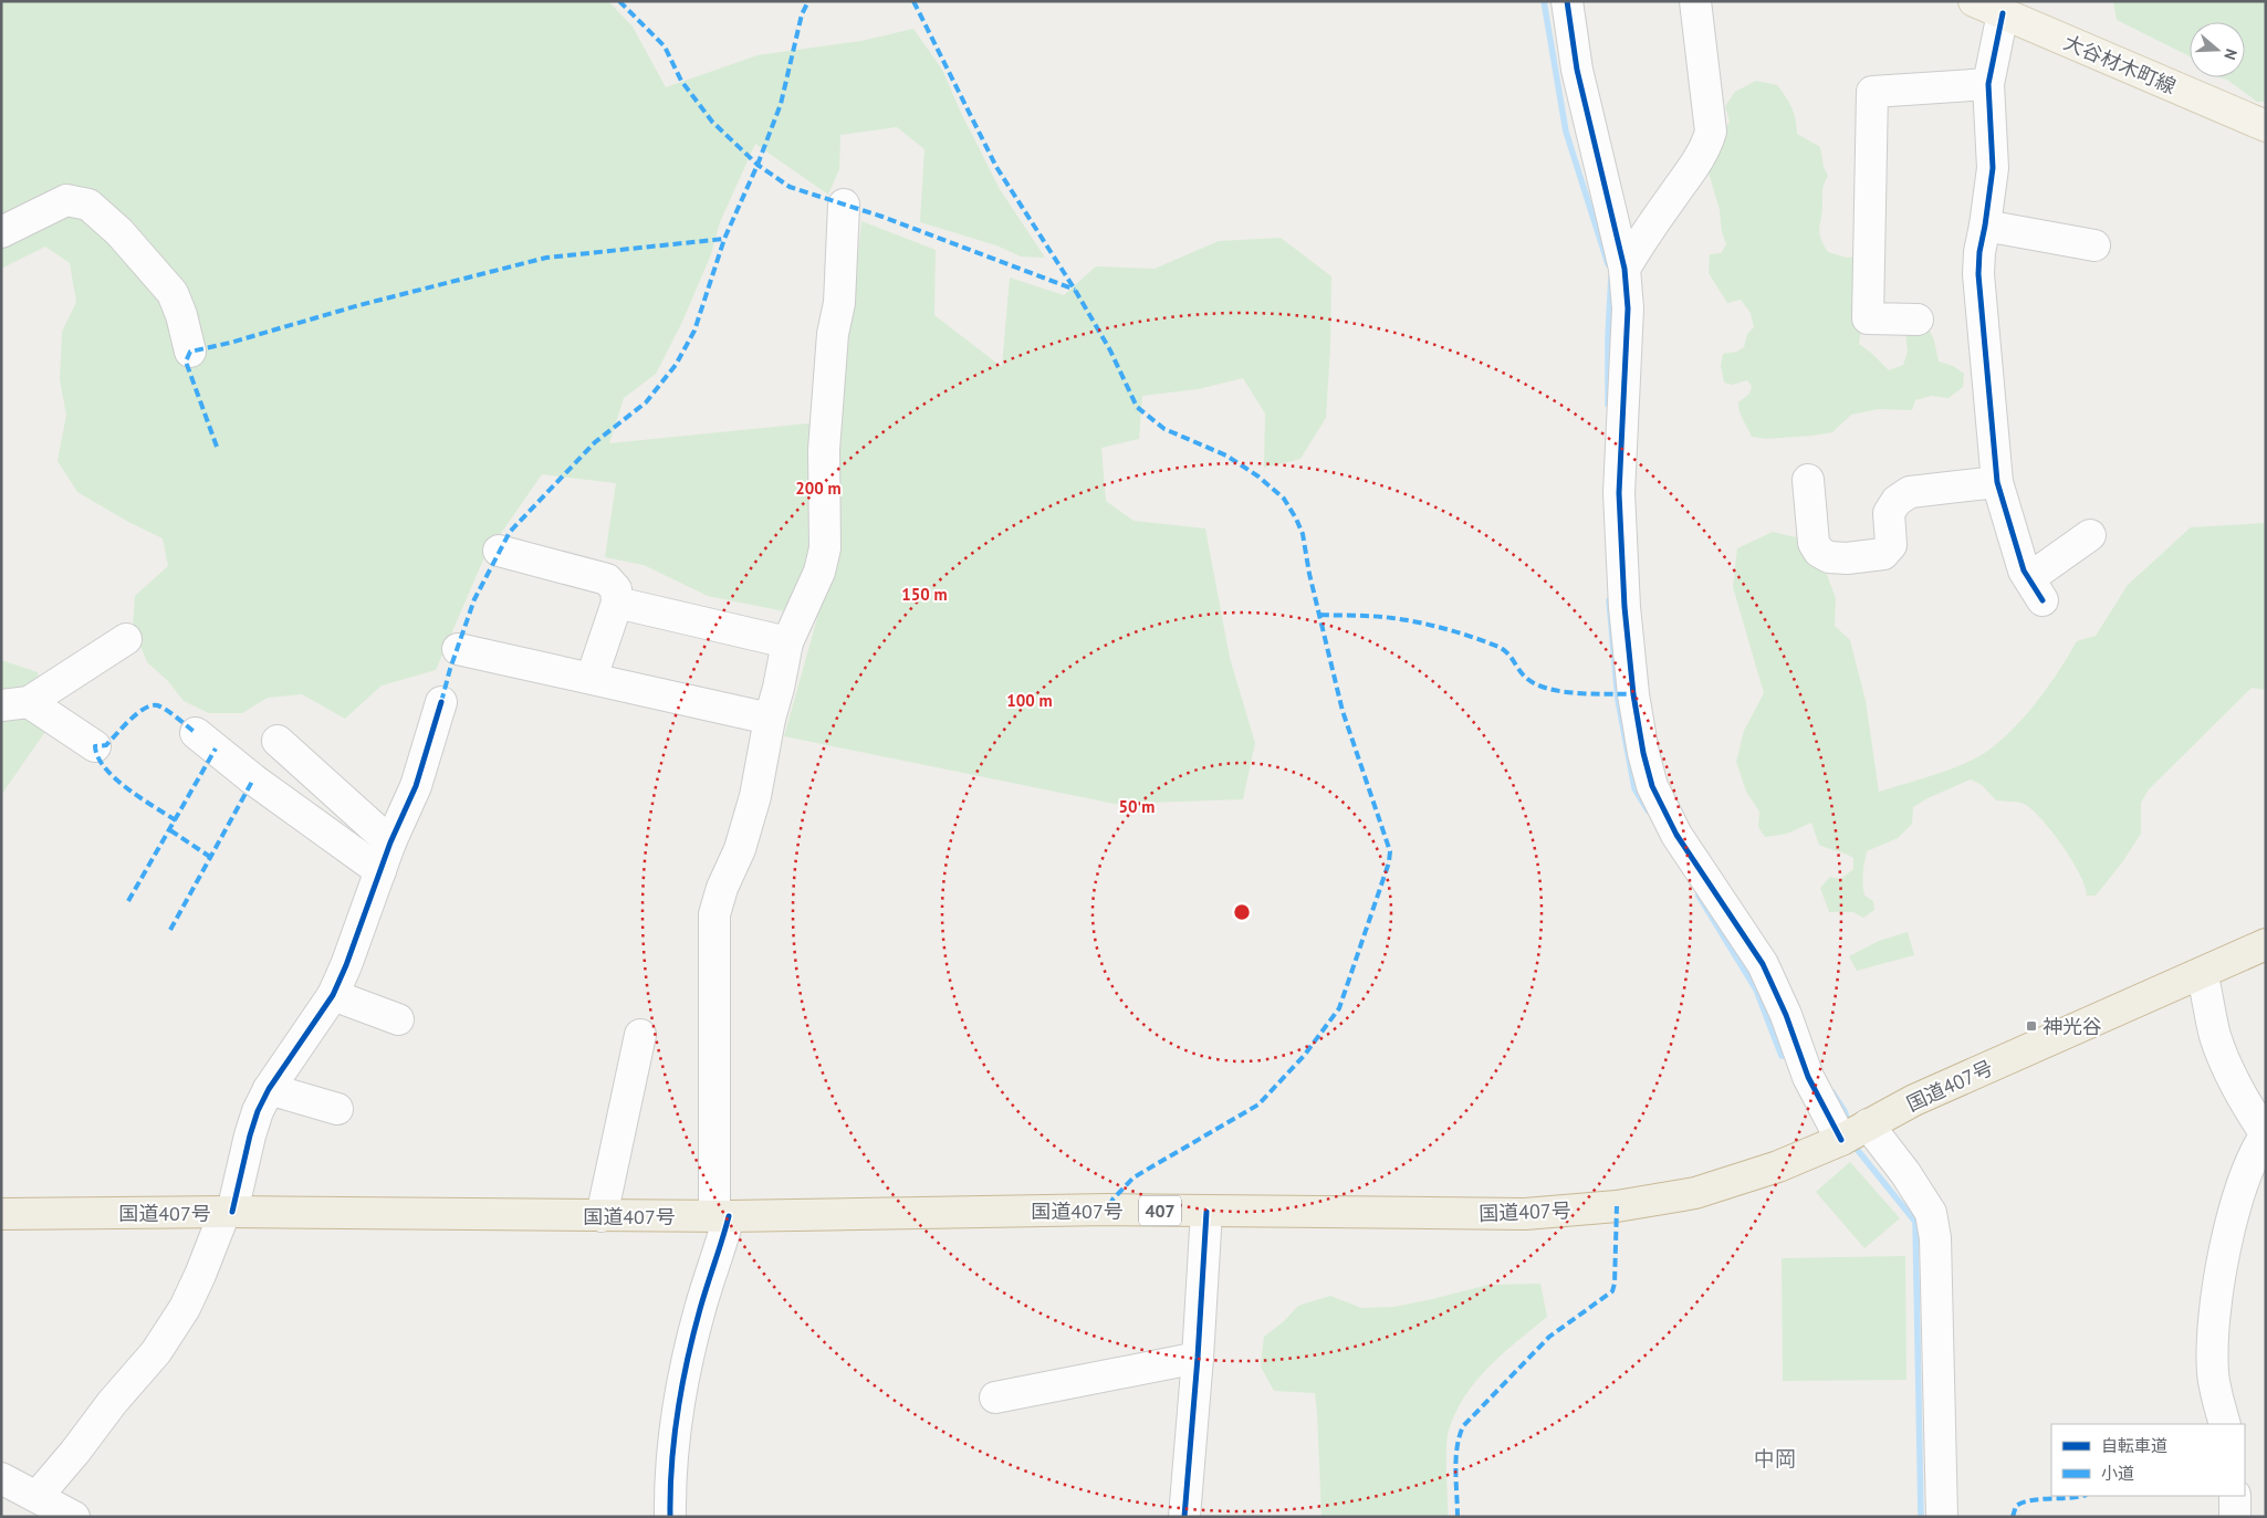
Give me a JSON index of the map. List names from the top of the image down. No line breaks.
{"streets":{"highway":["国道407号","407"],"main road":["大谷材木町線"]},"districts":["中岡"],"places":{"transit":["神光谷"]},"legend":["自転車道","小道"],"north":"right","rings":["200 m","150 m","100 m","50 m"]}
